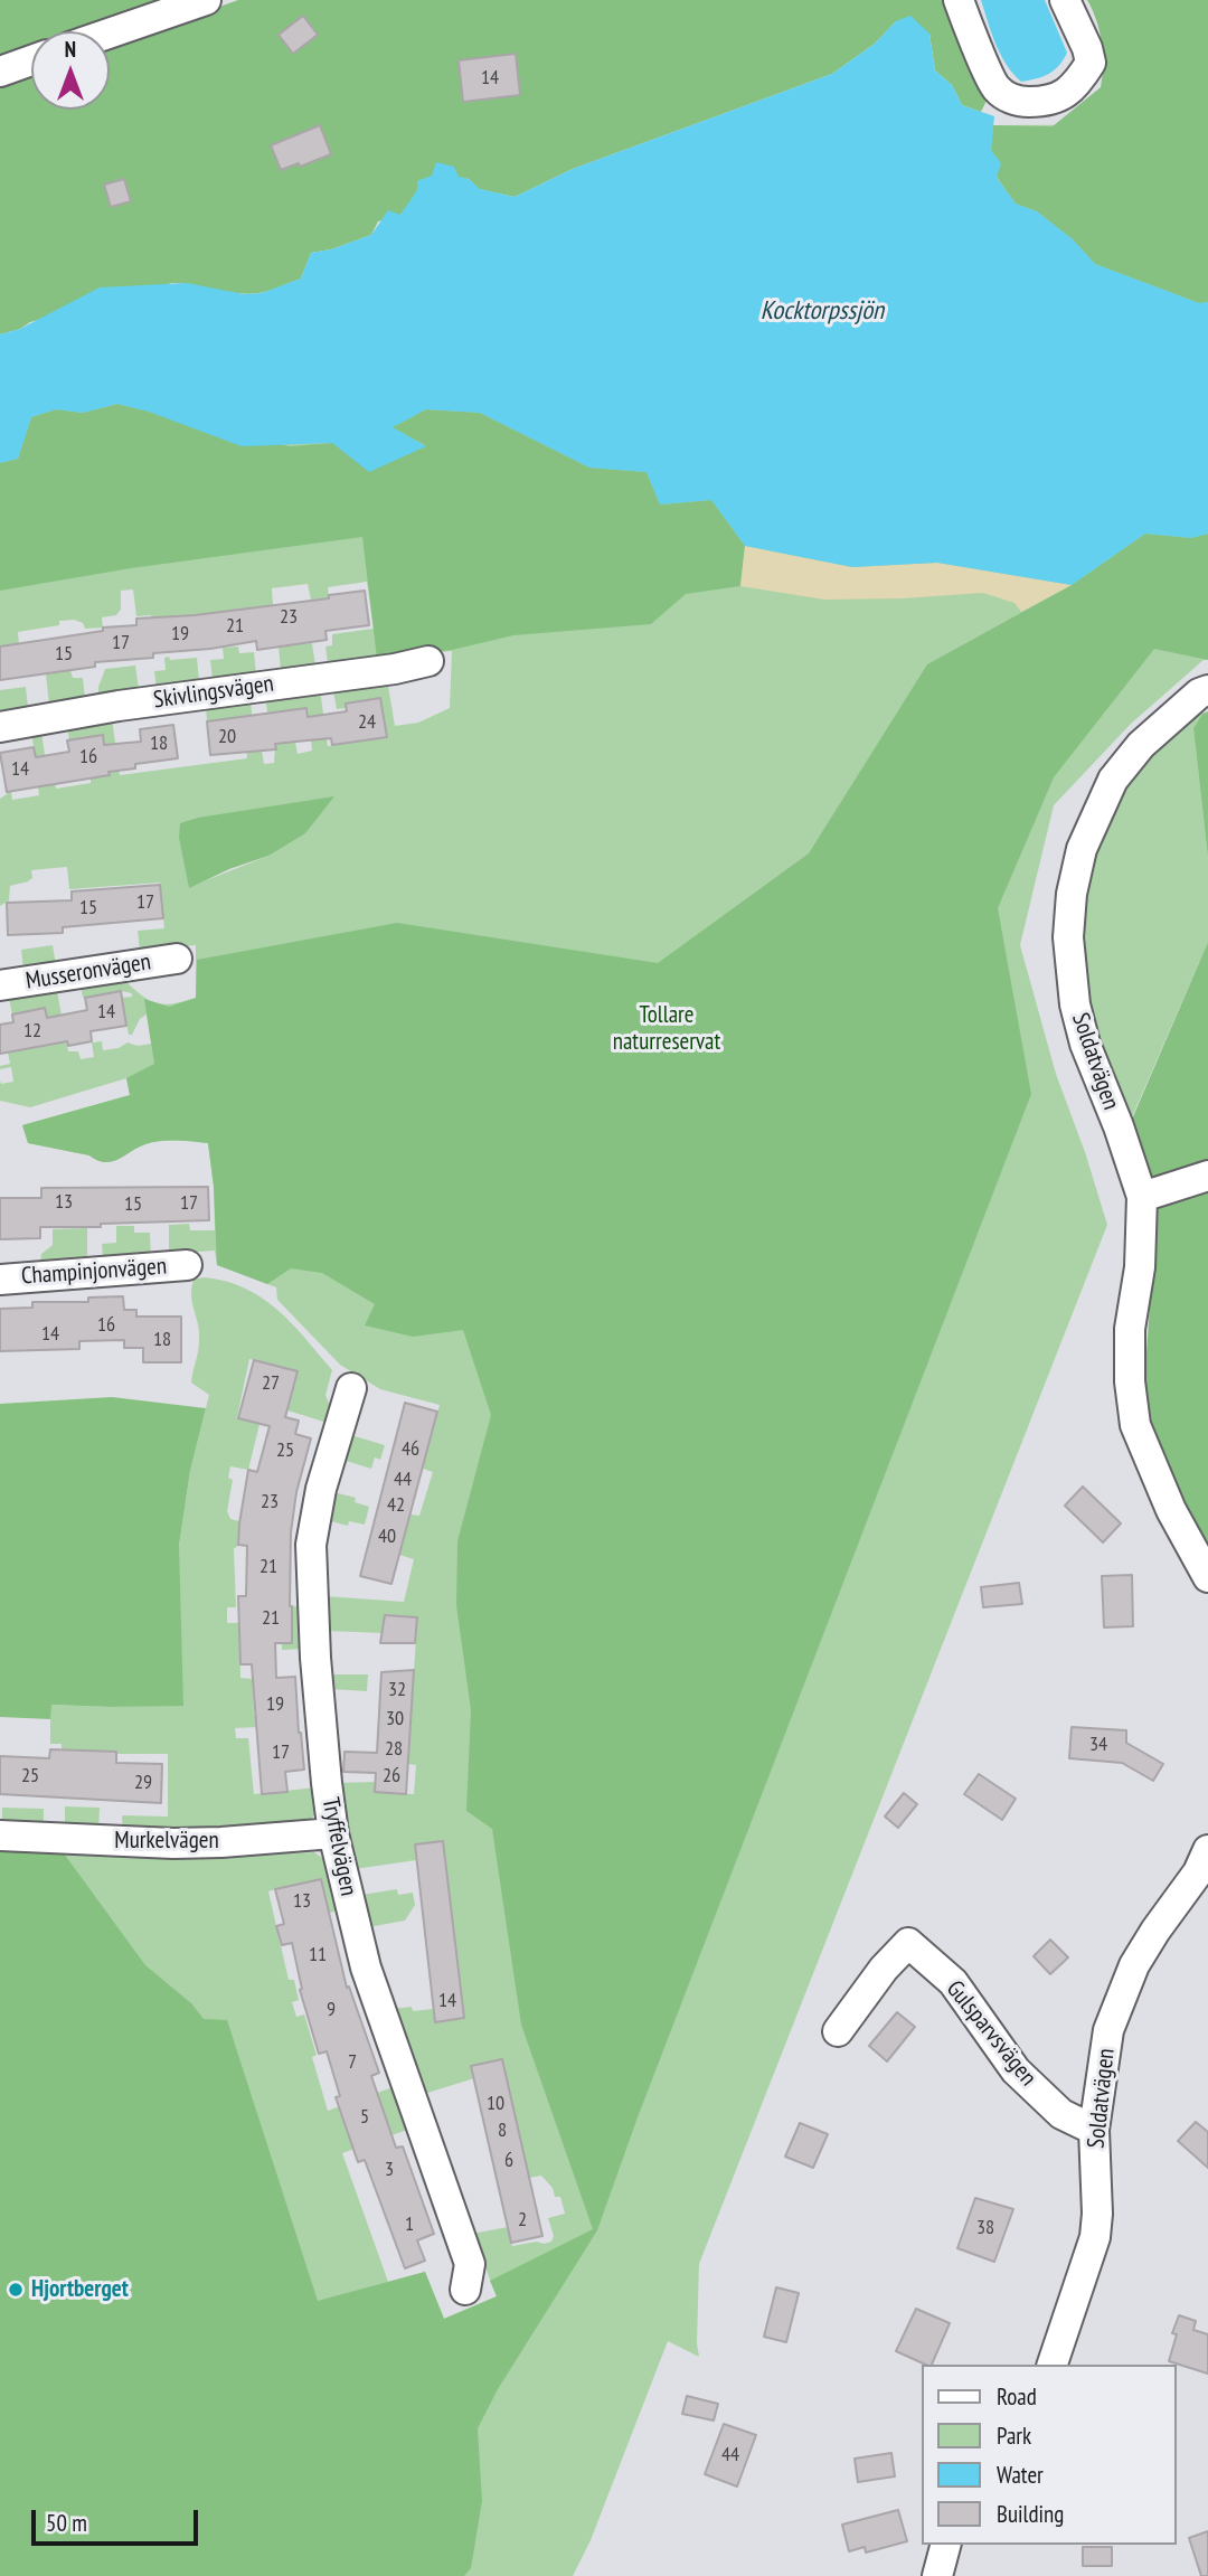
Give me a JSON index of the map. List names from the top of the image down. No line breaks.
{"streets":{"street":["Skivlingsvägen","Musseronvägen","Soldatvägen","Champinjonvägen","Murkelvägen","Tryffelvägen","Gulsparvsvägen"]},"crossings":[["Soldatvägen","Gulsparvsvägen"],["Murkelvägen","Tryffelvägen"]],"water":["Kocktorpssjön"],"parks":["Tollare naturreservat"],"places":["Hjortberget"],"house_numbers":["14","23","21","19","17","15","24","20","18","16","14","17","15","14","12","13","17","15","16","14","18","27","46","25","44","23","42","40","21","21","32","19","30","34","28","17","25","26","29","13","11","14","9","7","10","5","8","6","3","2","1","38","44"],"legend":["Road","Park","Water","Building"],"scale_bar":"50 m","north":"top"}
